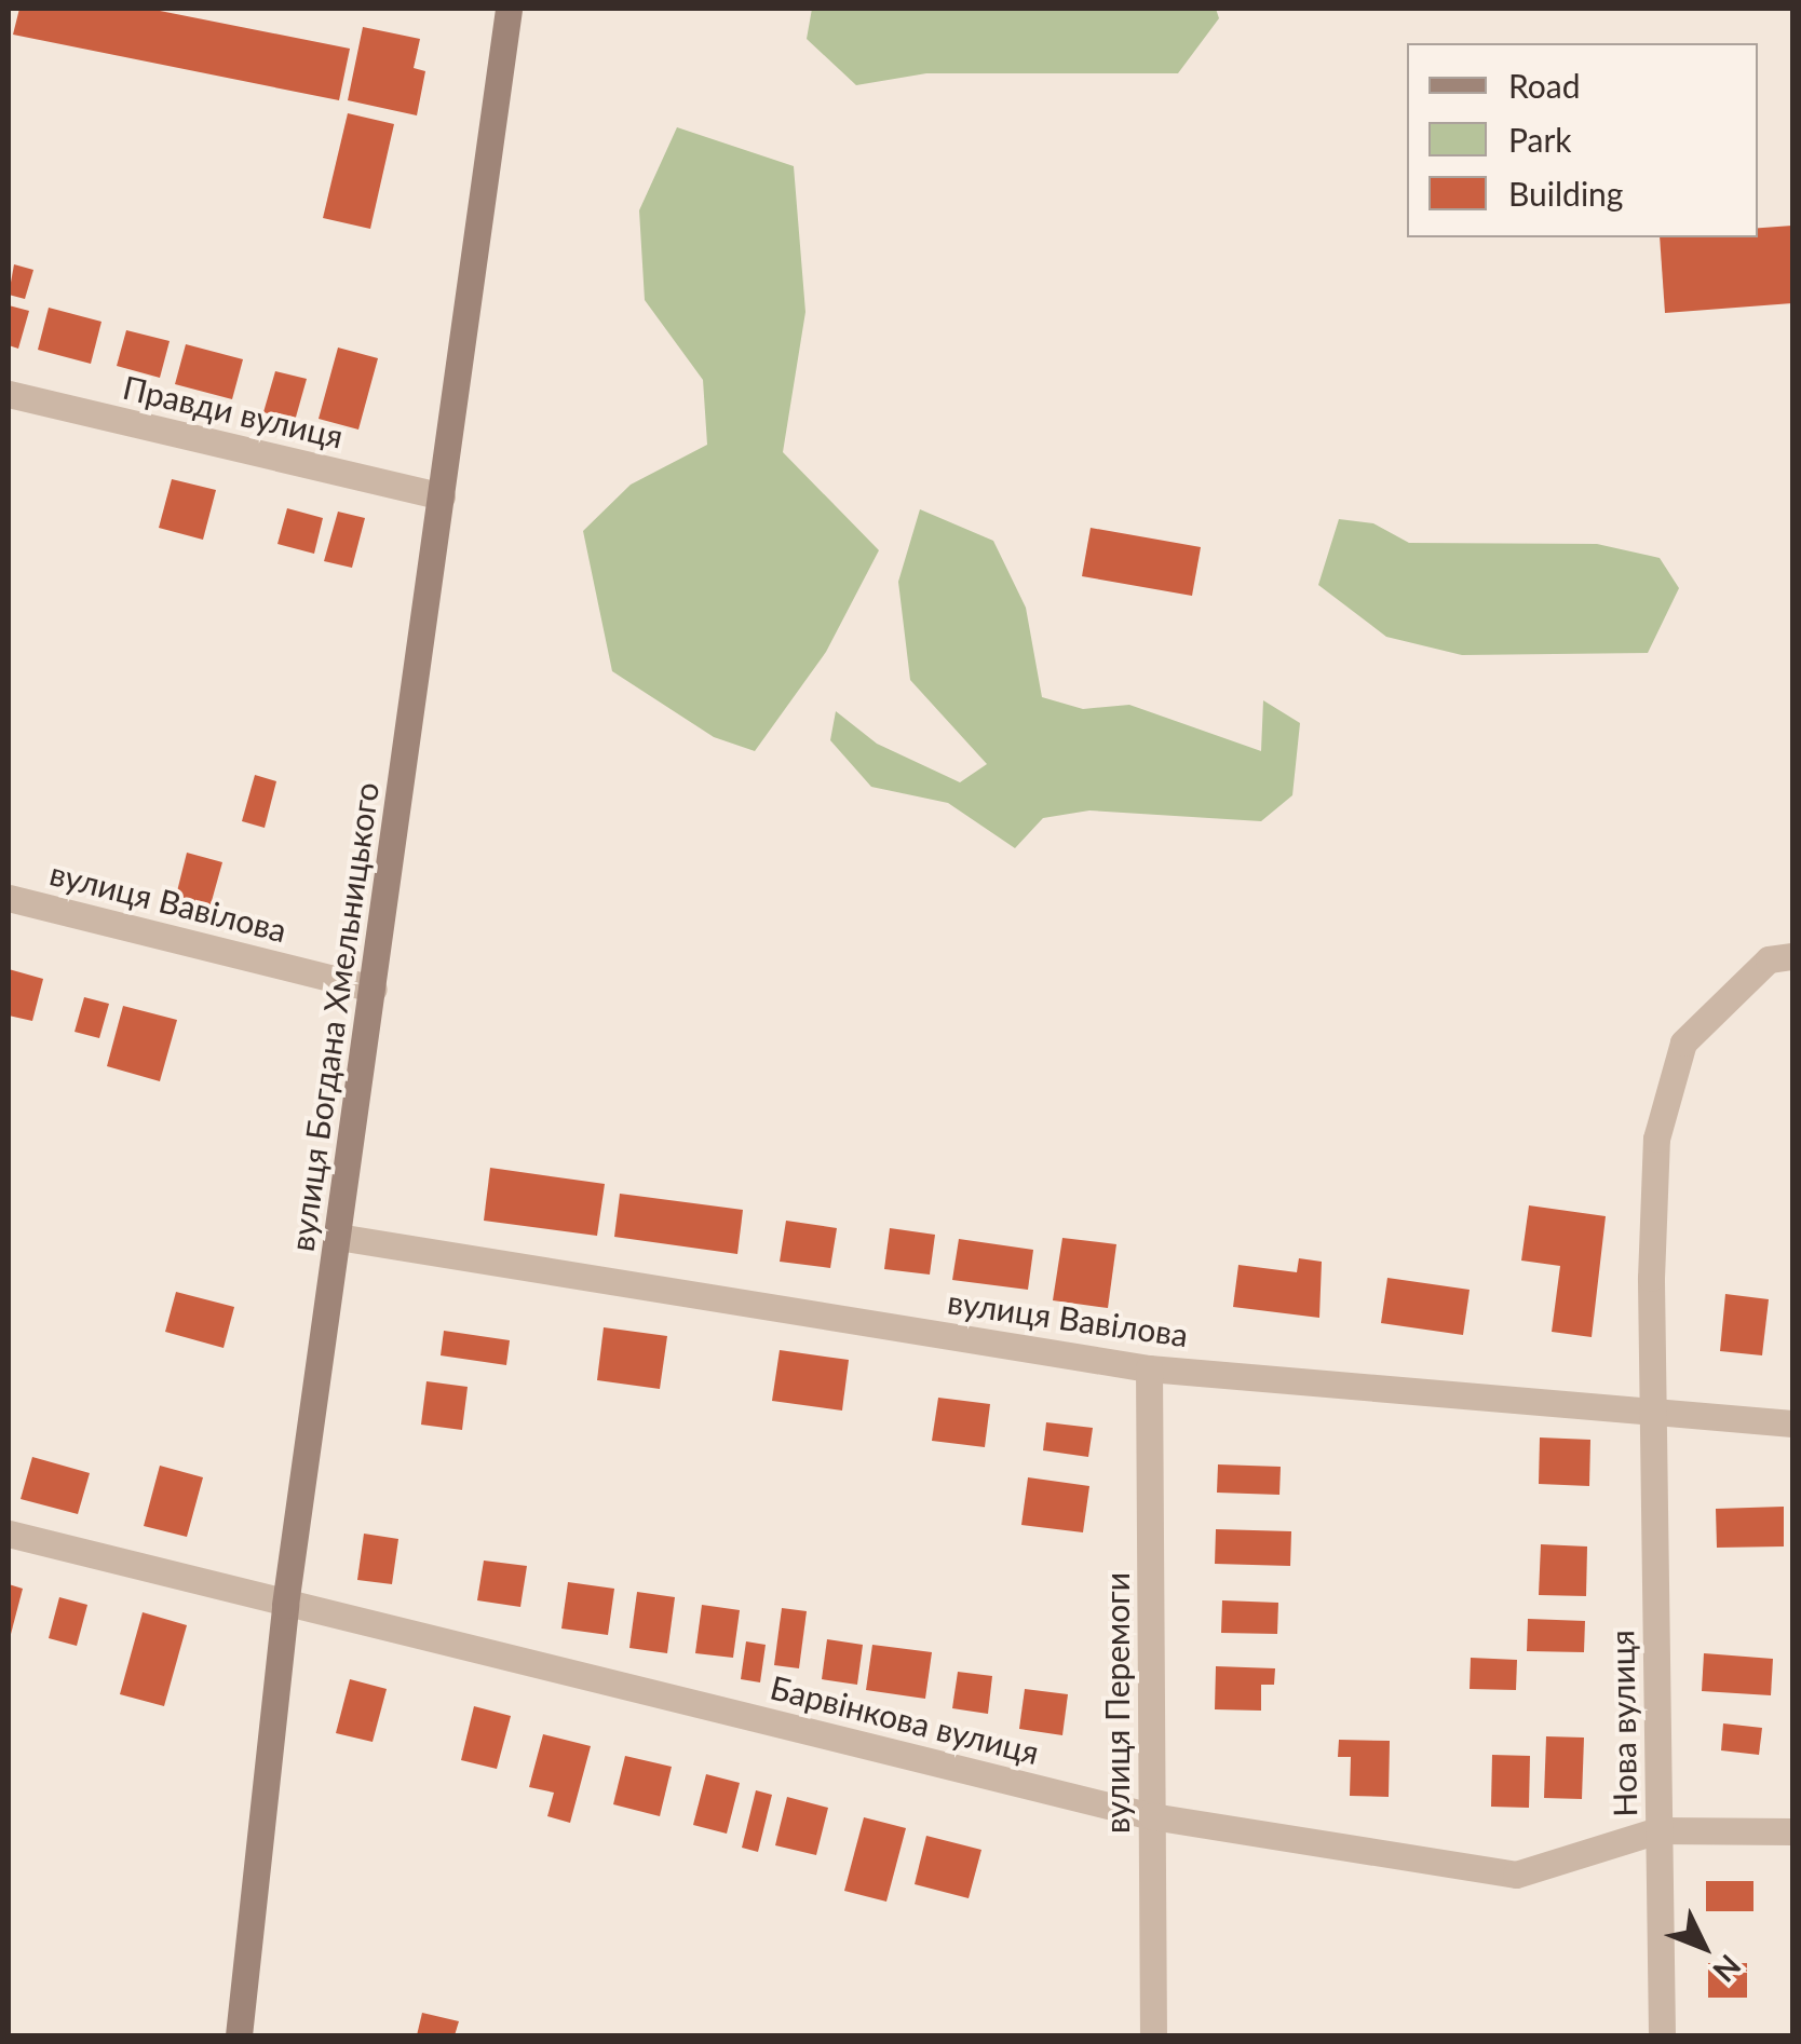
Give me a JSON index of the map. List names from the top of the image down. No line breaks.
{"streets":{"street":["Правди вулиця","вулиця Вавілова","вулиця Богдана Хмельницького","вулиця Перемоги","Барвінкова вулиця","Нова вулиця"]},"crossings":[["Правди вулиця","вулиця Богдана Хмельницького"],["вулиця Вавілова","вулиця Богдана Хмельницького"],["вулиця Вавілова","вулиця Перемоги"],["вулиця Вавілова","Нова вулиця"],["вулиця Богдана Хмельницького","Барвінкова вулиця"],["вулиця Перемоги","Барвінкова вулиця"],["Барвінкова вулиця","Нова вулиця"]],"legend":["Road","Park","Building"],"north":"bottom right"}
